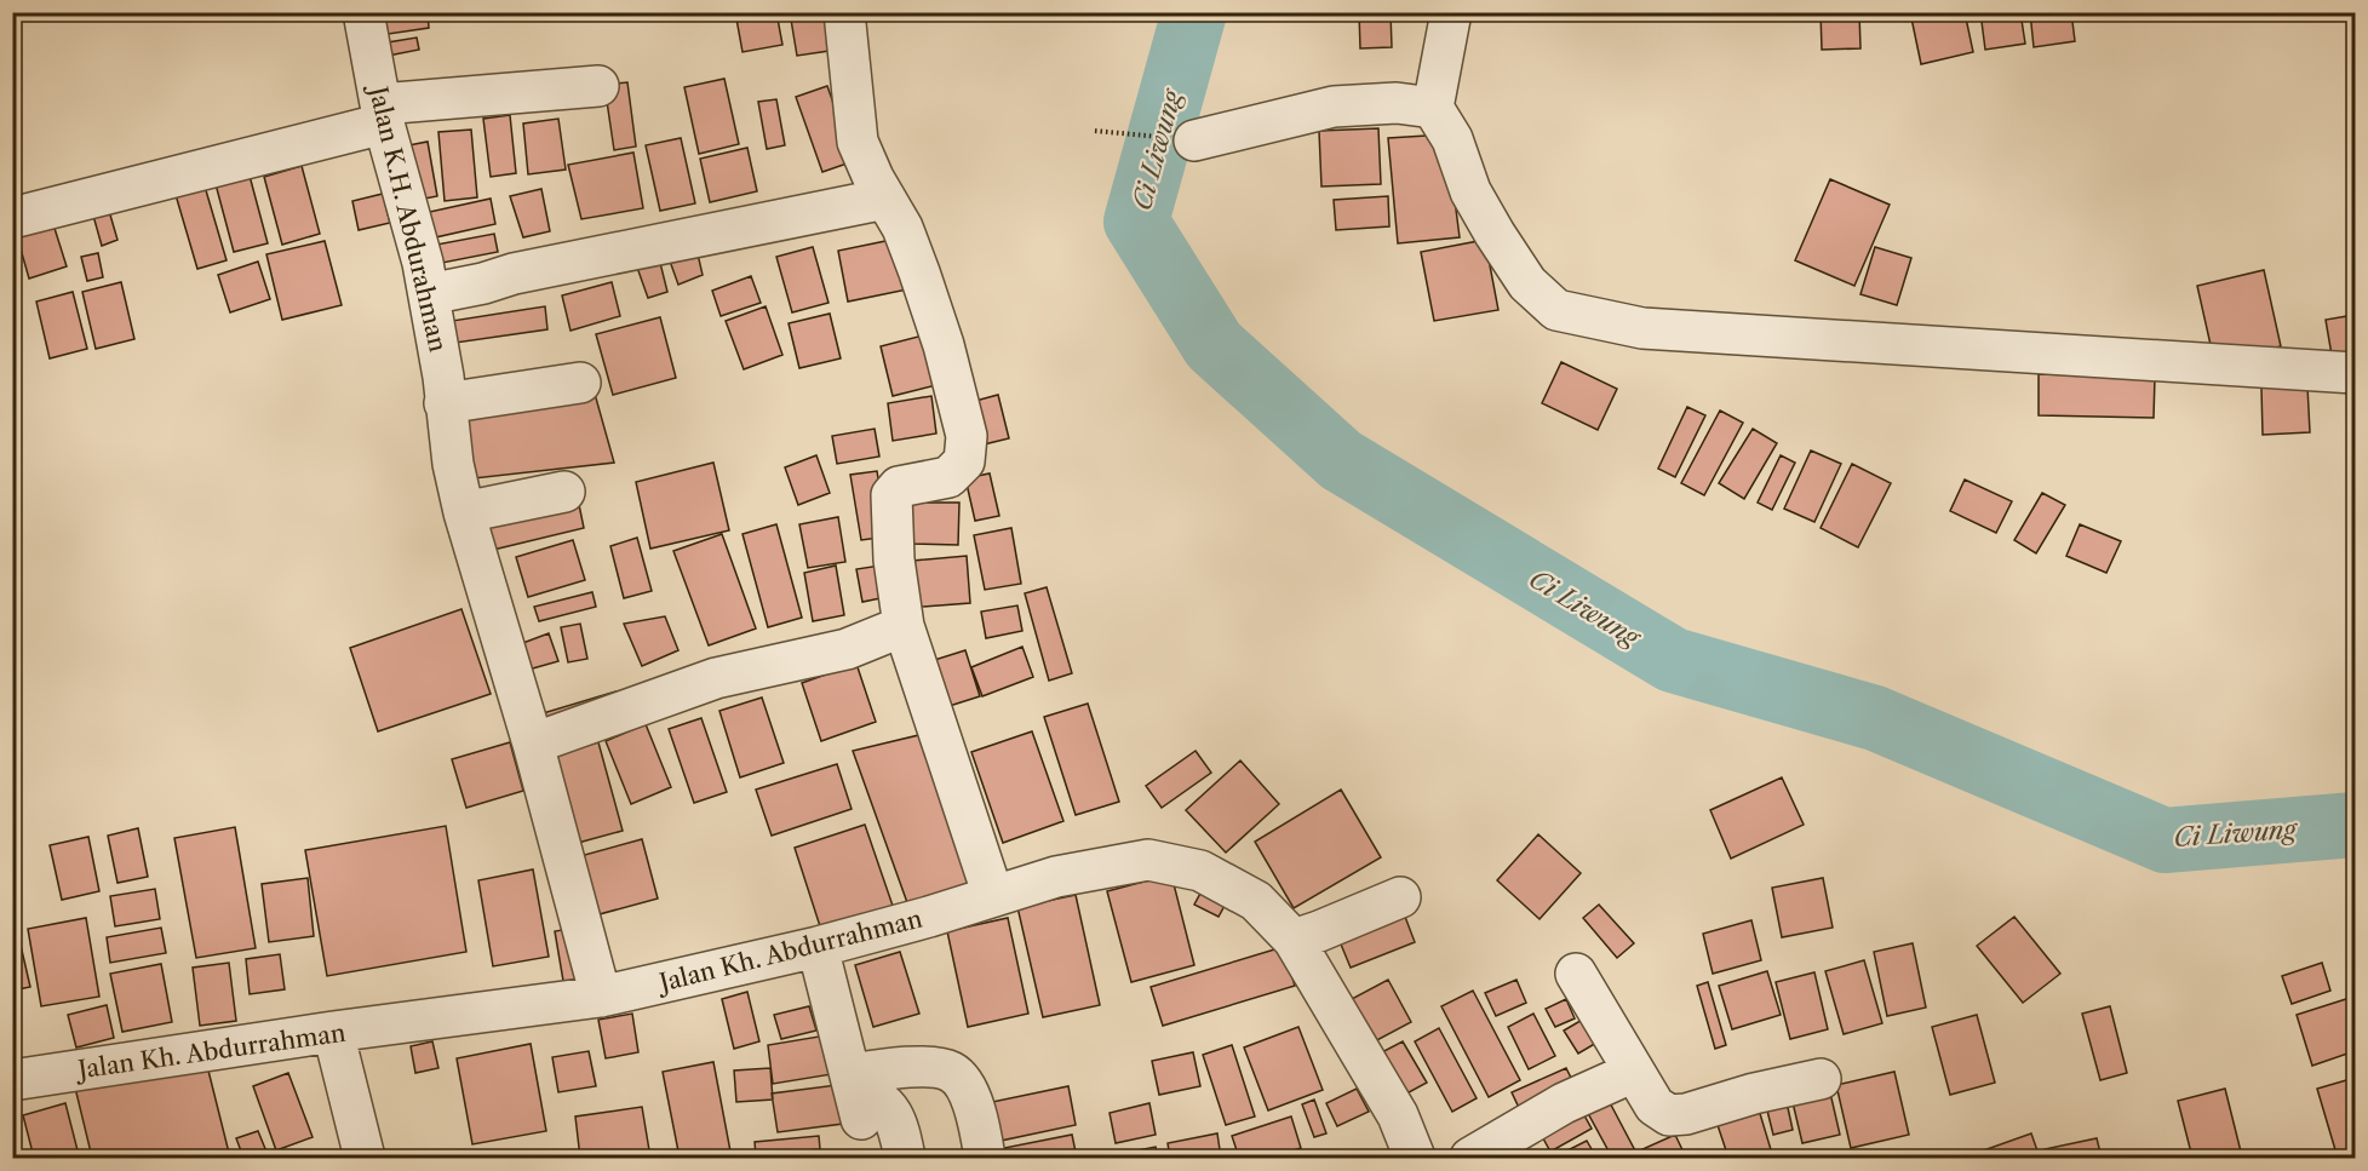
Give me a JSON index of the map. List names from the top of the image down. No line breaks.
{"streets":{"street":["Jalan K.H. Abdurahman","Jalan Kh. Abdurrahman"]},"crossings":[["Jalan K.H. Abdurahman","Jalan Kh. Abdurrahman"]],"water":["Ci Liwung"]}
